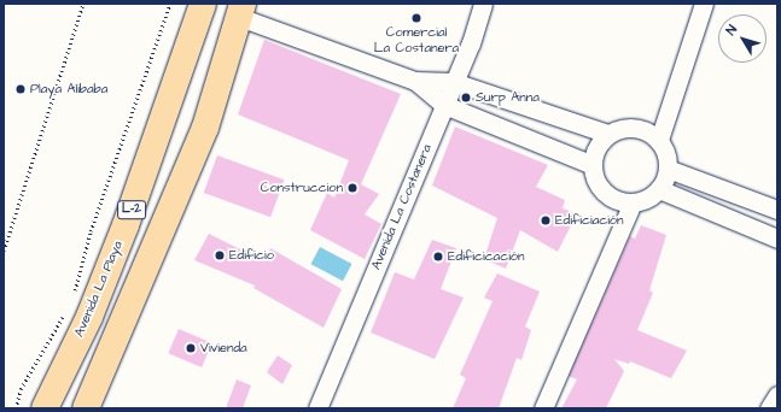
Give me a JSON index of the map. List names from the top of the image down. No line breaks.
{"streets":{"main road":["L-2","Avenida La Playa"],"street":["Avenida La Costanera"]},"places":["Comercial La Costanera","Playa Alibaba","Surp Anna","Construccion","Edificiación","Edificio","Edificicación","Vivienda"],"north":"top left"}
